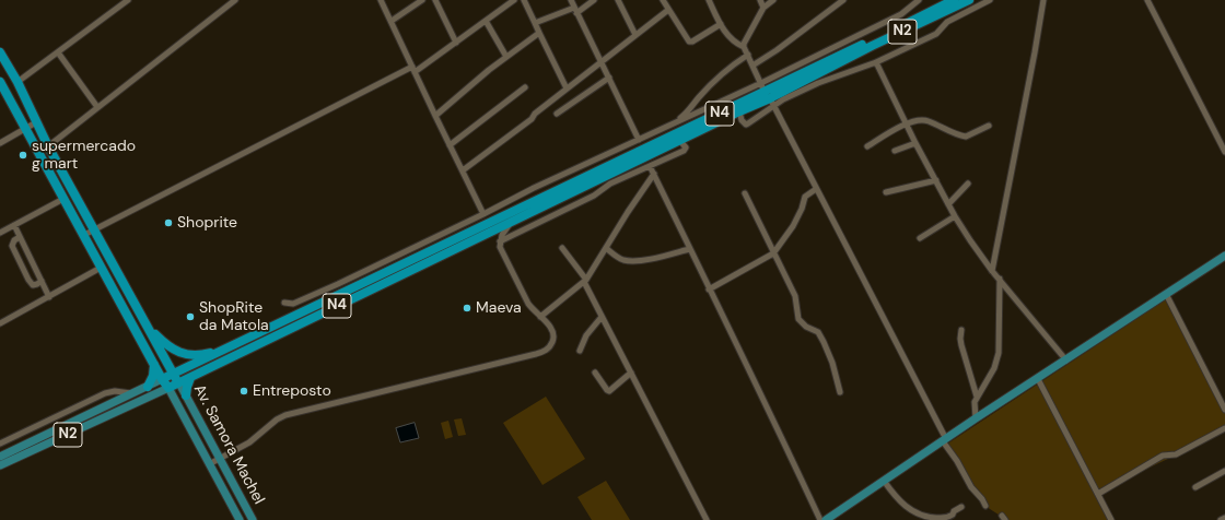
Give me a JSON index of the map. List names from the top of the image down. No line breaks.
{"streets":{"highway":["N2","N4"],"main road":["Av. Samora Machel"]},"crossings":[["N2","N4"],["N2","Av. Samora Machel"],["N4","Av. Samora Machel"]],"places":["supermercado g mart","Shoprite","Maeva","ShopRite da Matola","Entreposto"]}
